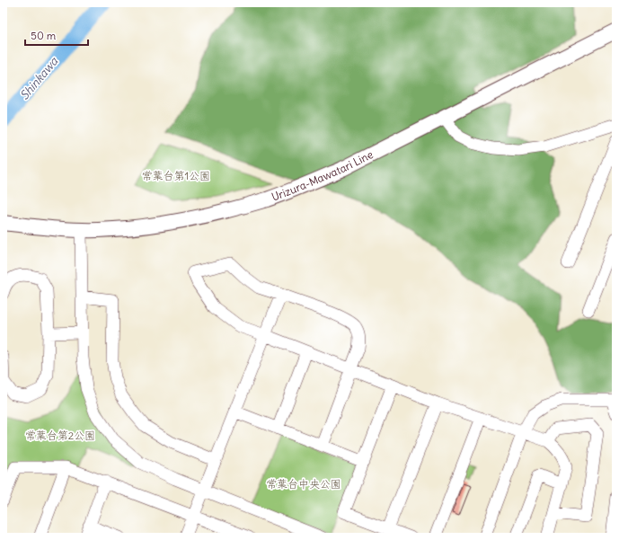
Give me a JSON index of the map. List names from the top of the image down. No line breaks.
{"streets":{"main road":["Urizura-Mawatari Line"]},"water":["Shinkawa"],"parks":["常葉台第1公園","常葉台第2公園","常葉台中央公園"],"scale_bar":"50 m"}
